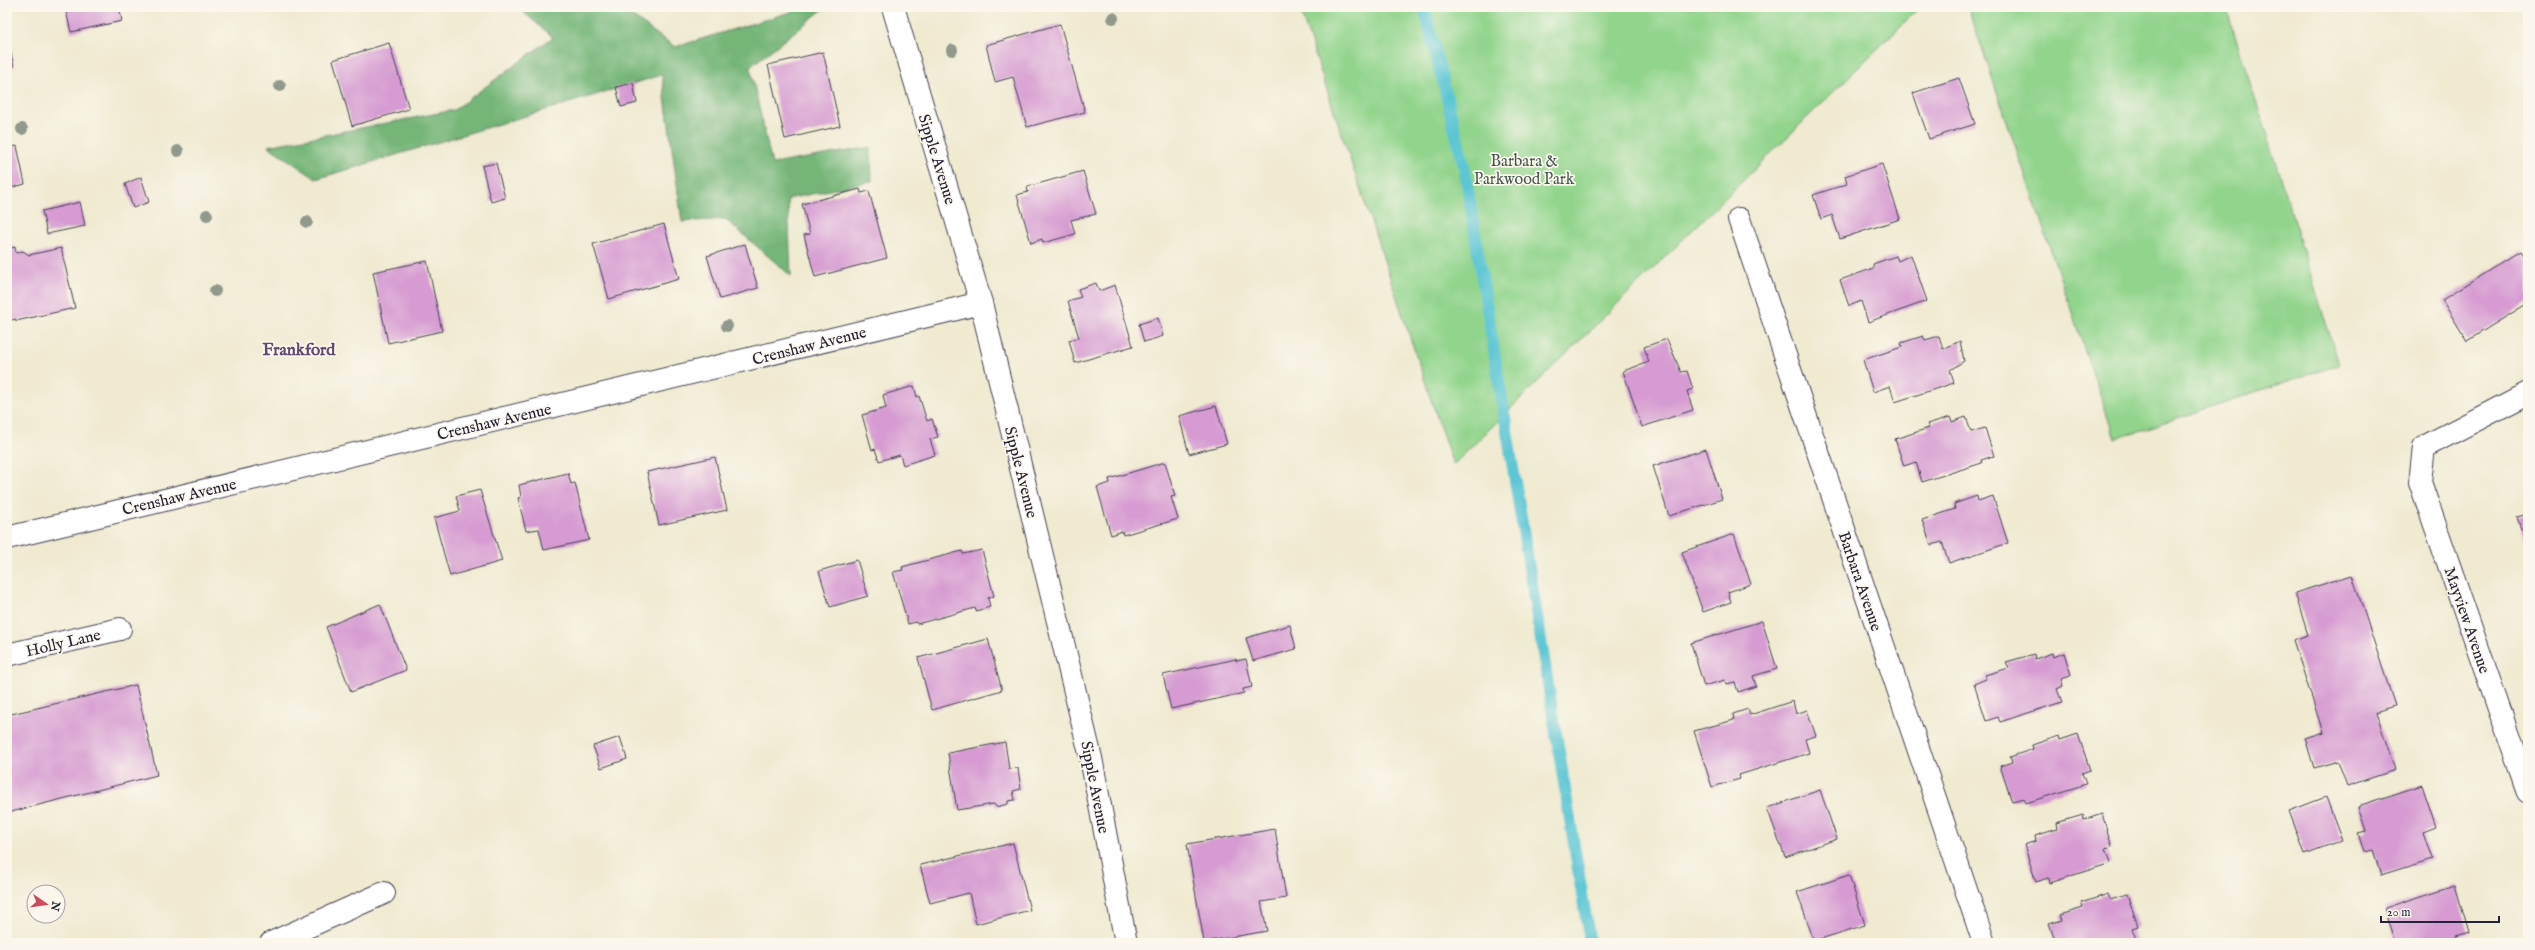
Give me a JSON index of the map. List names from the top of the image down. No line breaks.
{"streets":{"street":["Sipple Avenue","Crenshaw Avenue","Barbara Avenue","Mayview Avenue","Holly Lane"]},"crossings":[["Sipple Avenue","Crenshaw Avenue"]],"districts":["Frankford"],"parks":["Barbara & Parkwood Park"],"scale_bar":"20 m","north":"right"}
